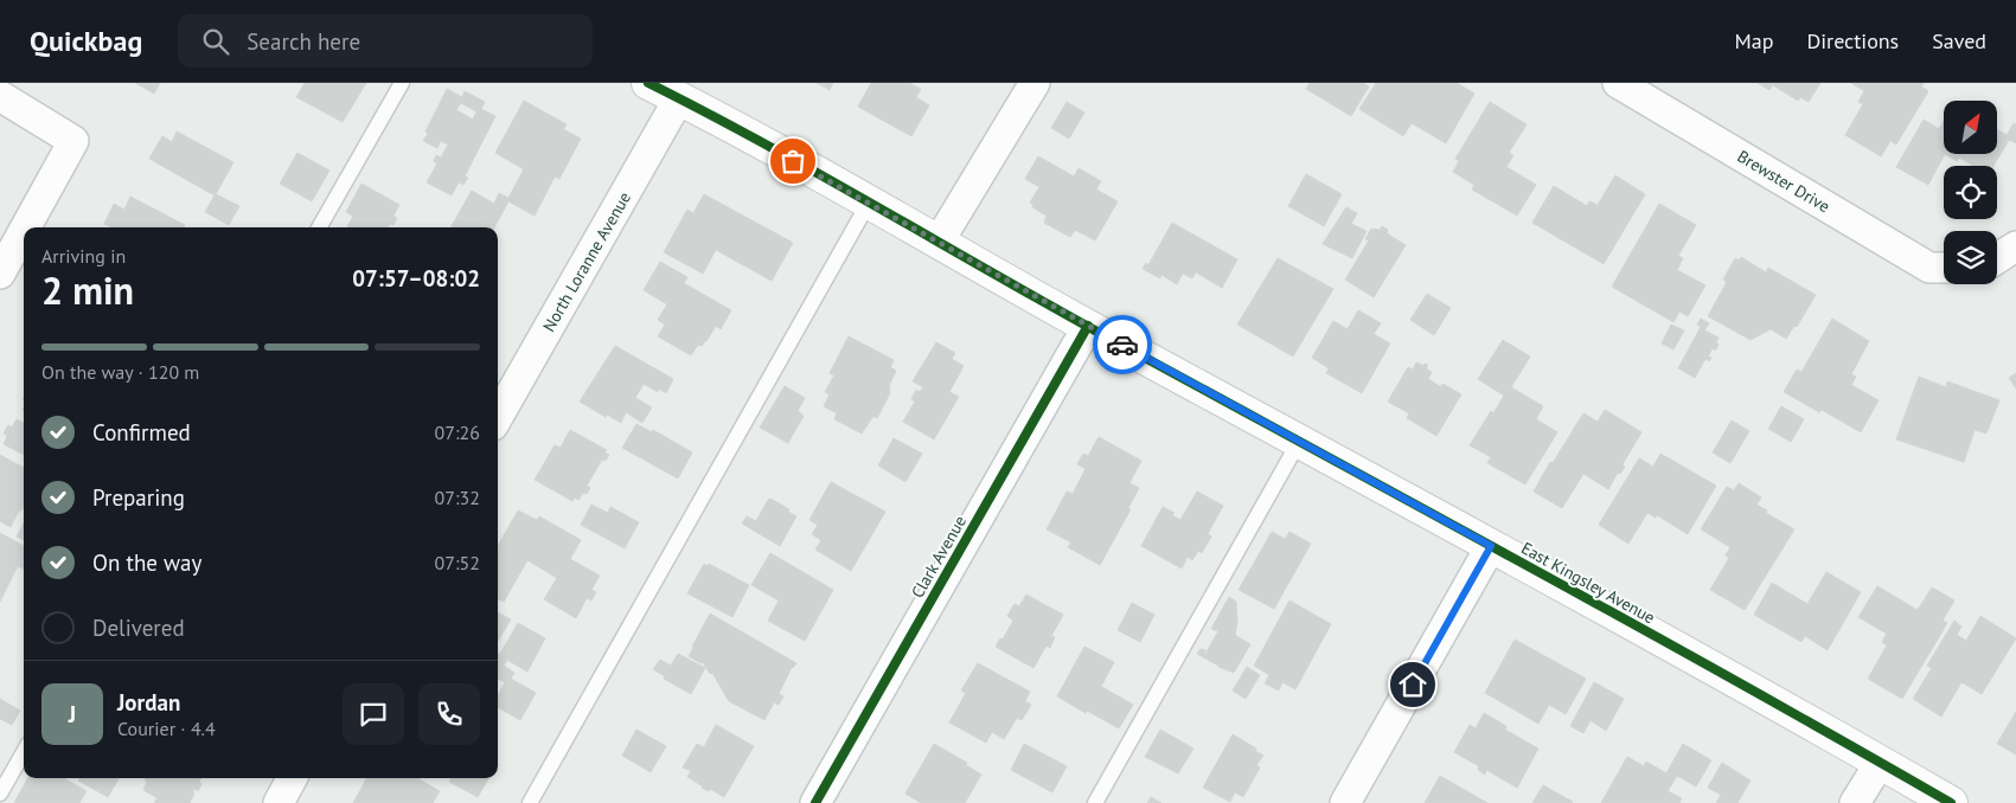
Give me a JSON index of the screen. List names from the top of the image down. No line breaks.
{"streets":{"street":["Brewster Drive","North Loranne Avenue","Clark Avenue","East Kingsley Avenue"]},"crossings":[["North Loranne Avenue","East Kingsley Avenue"],["Clark Avenue","East Kingsley Avenue"]],"north":"top right","page":{"header":"Quickbag","search":"Search here","nav":["Map","Directions","Saved"],"heading":["2 min","Arriving in","07:57–08:02"],"panel":["Jordan","Courier · 4.4"],"bar":"On the way · 120 m","list":[["Confirmed","07:26"],["Preparing","07:32"],["On the way","07:52"],"Delivered"],"round":"J"}}
